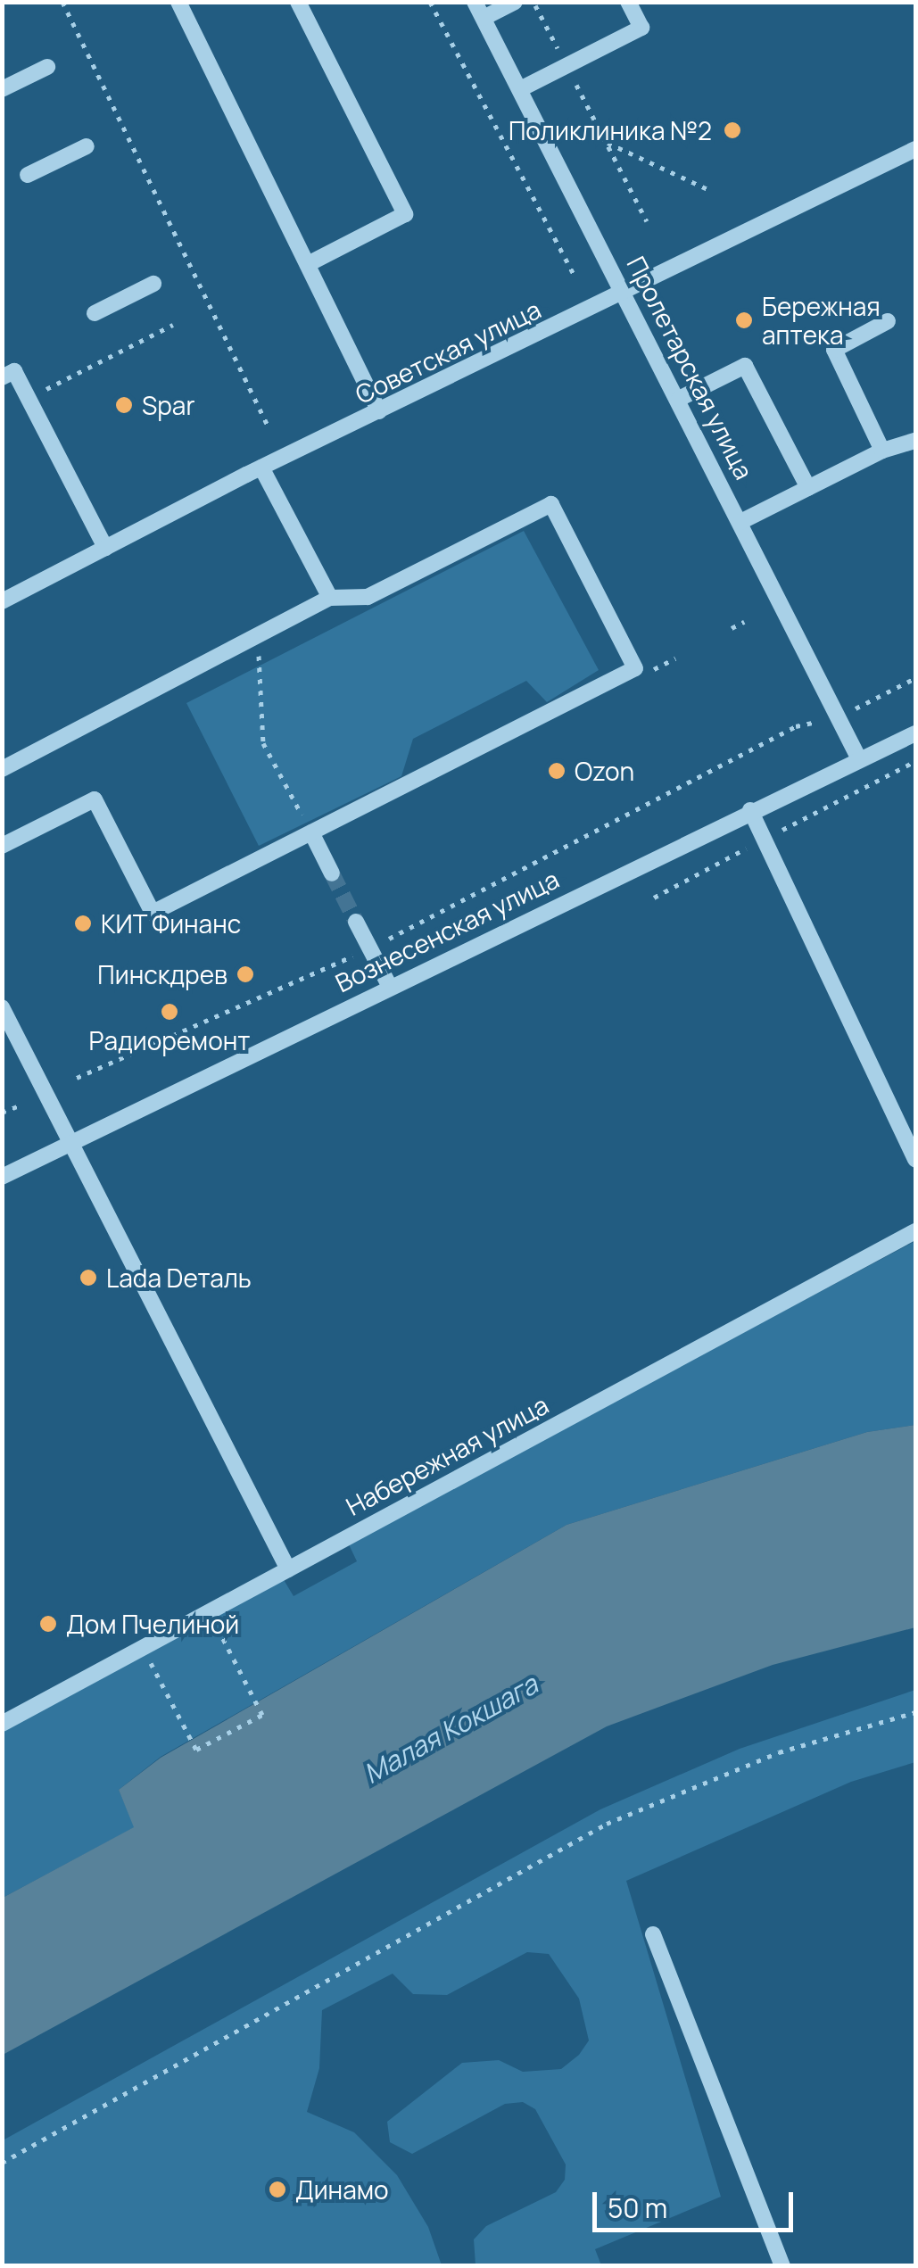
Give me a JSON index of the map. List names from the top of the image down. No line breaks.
{"streets":{"street":["Советская улица","Пролетарская улица","Вознесенская улица","Набережная улица"]},"crossings":[["Советская улица","Пролетарская улица"],["Пролетарская улица","Вознесенская улица"]],"water":["Малая Кокшага"],"places":["Поликлиника №2","Бережная аптека","Spar","Ozon","КИТ Финанс","Пинскдрев","Радиоремонт","Lada Dеталь","Дом Пчелиной","Динамо"],"scale_bar":"50 m"}
